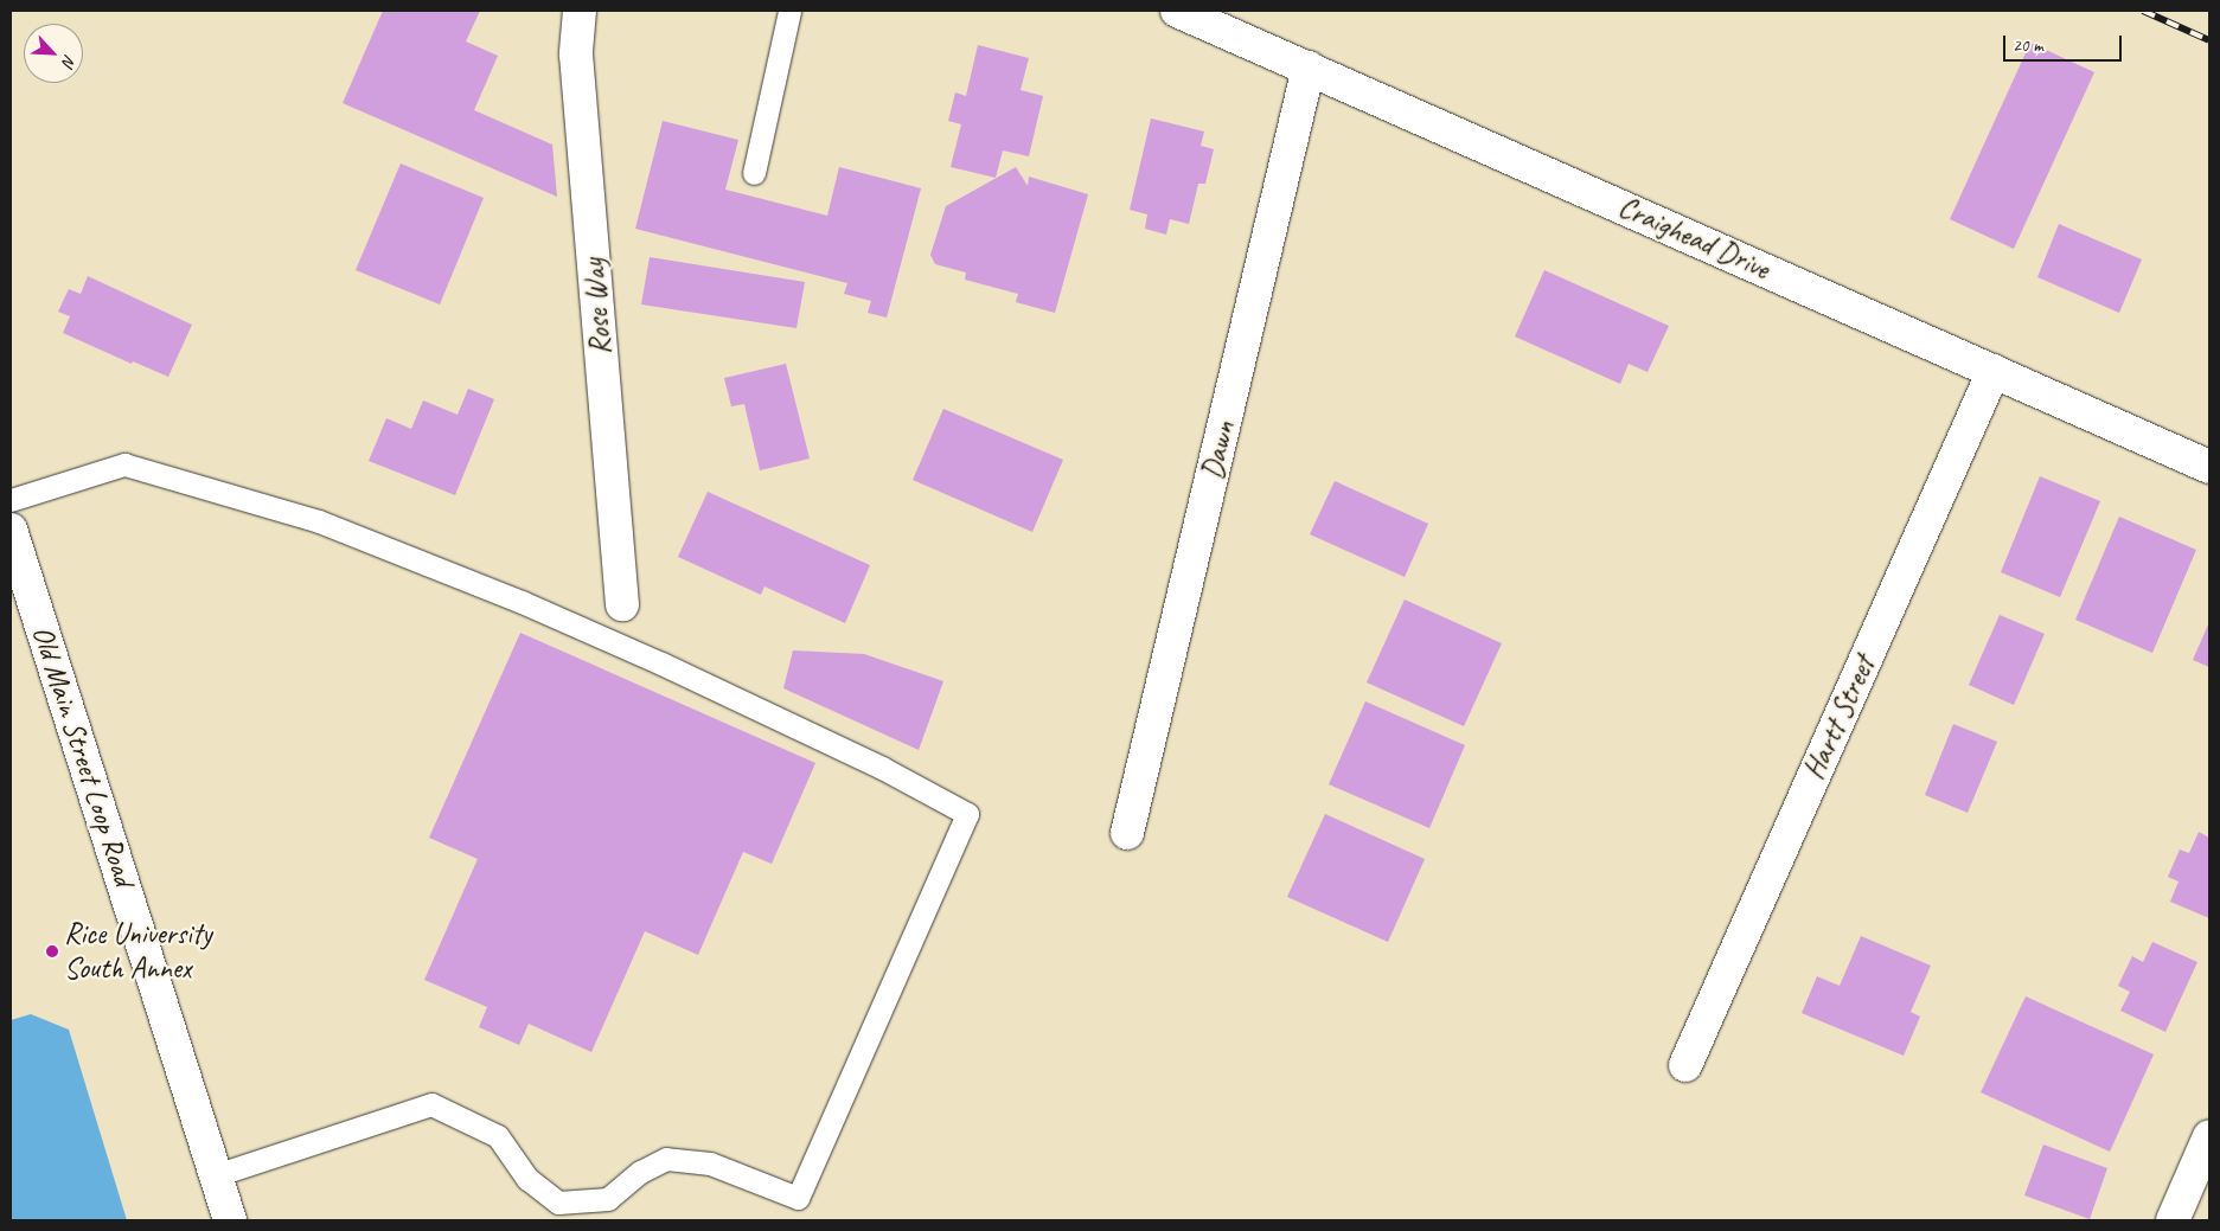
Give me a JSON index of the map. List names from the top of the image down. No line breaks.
{"streets":{"street":["Craighead Drive","Rose Way","Dawn","Hartt Street","Old Main Street Loop Road"]},"crossings":[["Craighead Drive","Dawn"],["Craighead Drive","Hartt Street"]],"places":["Rice University South Annex"],"scale_bar":"20 m","north":"bottom right"}
